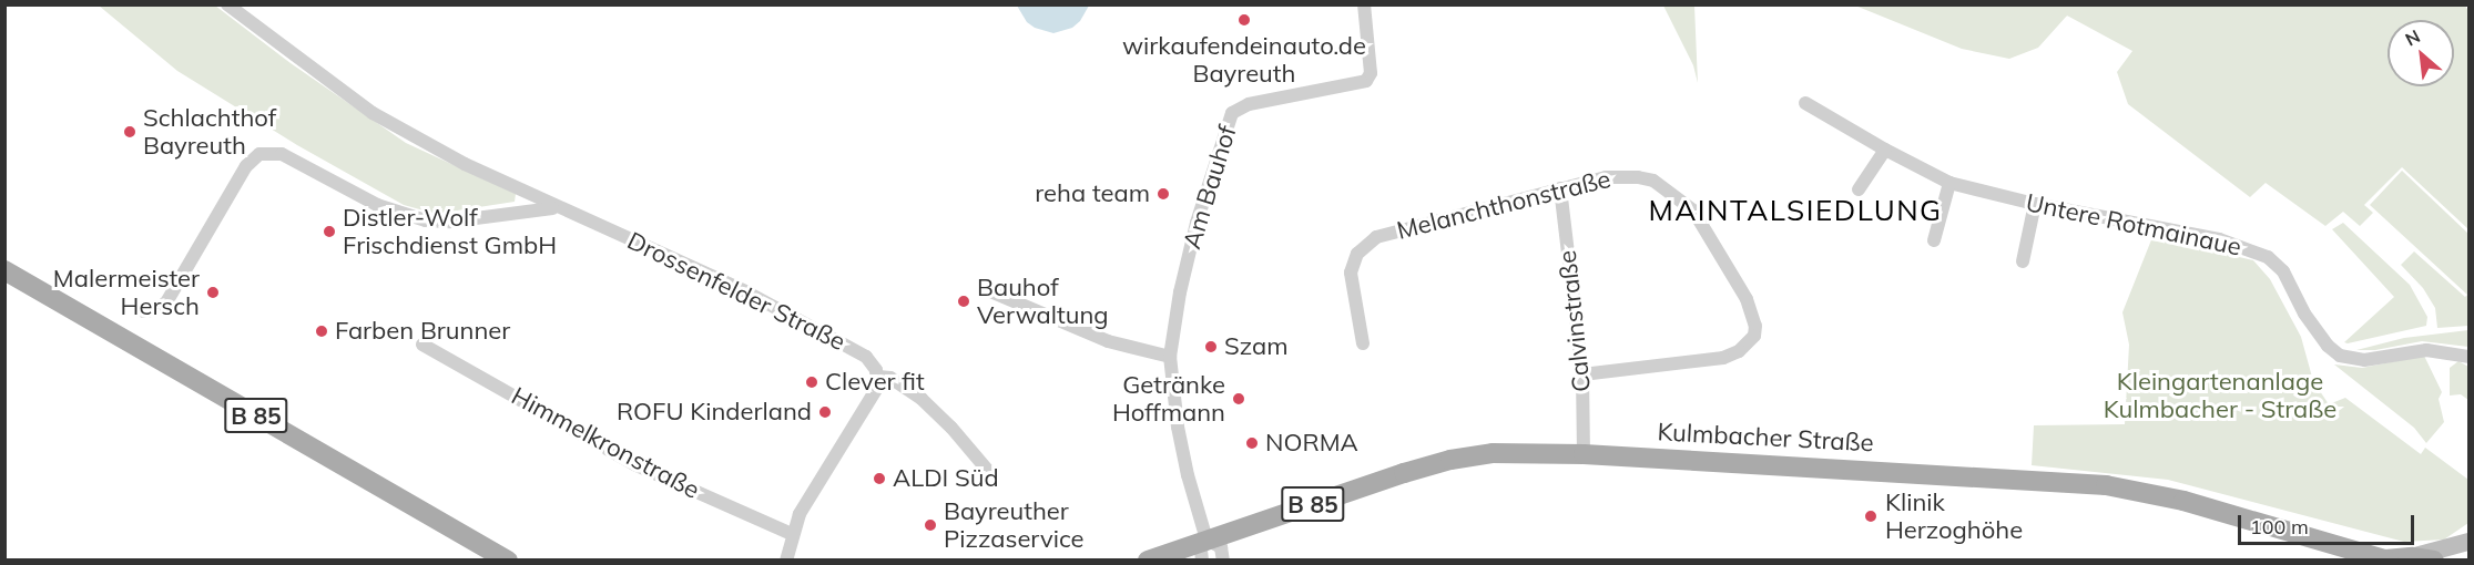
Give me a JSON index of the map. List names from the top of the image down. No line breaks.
{"streets":{"main road":["B 85","Kulmbacher Straße"],"street":["Am Bauhof","Melanchthonstraße","Untere Rotmainaue","Drossenfelder Straße","Calvinstraße","Himmelkronstraße"]},"crossings":[["Am Bauhof","Kulmbacher Straße"],["Melanchthonstraße","Calvinstraße"],["Calvinstraße","Kulmbacher Straße"]],"districts":["MAINTALSIEDLUNG"],"parks":["Kleingartenanlage Kulmbacher - Straße"],"places":["wirkaufendeinauto.de Bayreuth","Schlachthof Bayreuth","reha team","Distler-Wolf Frischdienst GmbH","Malermeister Hersch","Bauhof Verwaltung","Farben Brunner","Szam","Clever fit","Getränke Hoffmann","ROFU Kinderland","NORMA","ALDI Süd","Klinik Herzoghöhe","Bayreuther Pizzaservice"],"scale_bar":"100 m","north":"top left"}
